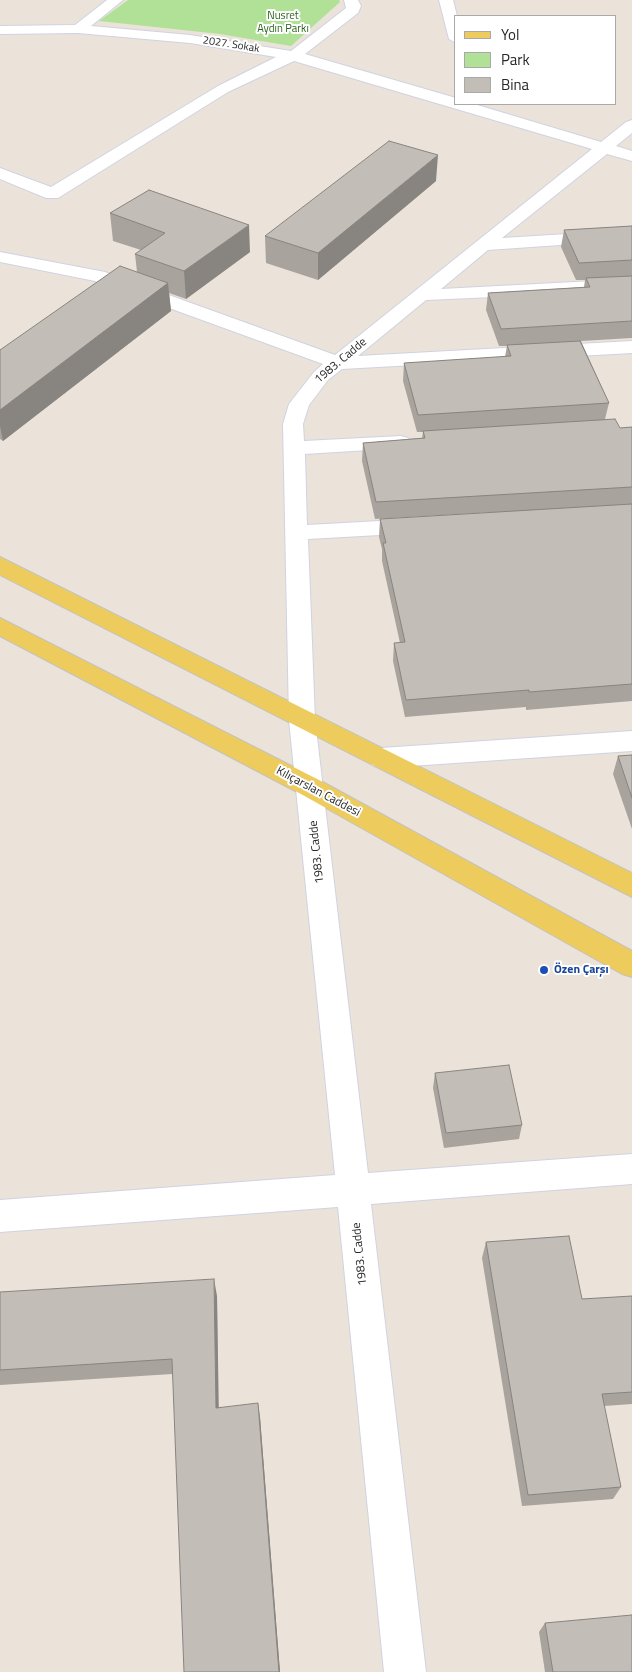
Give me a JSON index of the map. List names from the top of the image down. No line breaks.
{"streets":{"main road":["Kılıçarslan Caddesi"],"street":["2027. Sokak","1983. Cadde"]},"crossings":[["2027. Sokak","1983. Cadde"],["1983. Cadde","Kılıçarslan Caddesi"]],"parks":["Nusret Aydın Parkı"],"places":["Özen Çarşı"],"legend":["Yol","Park","Bina"]}
